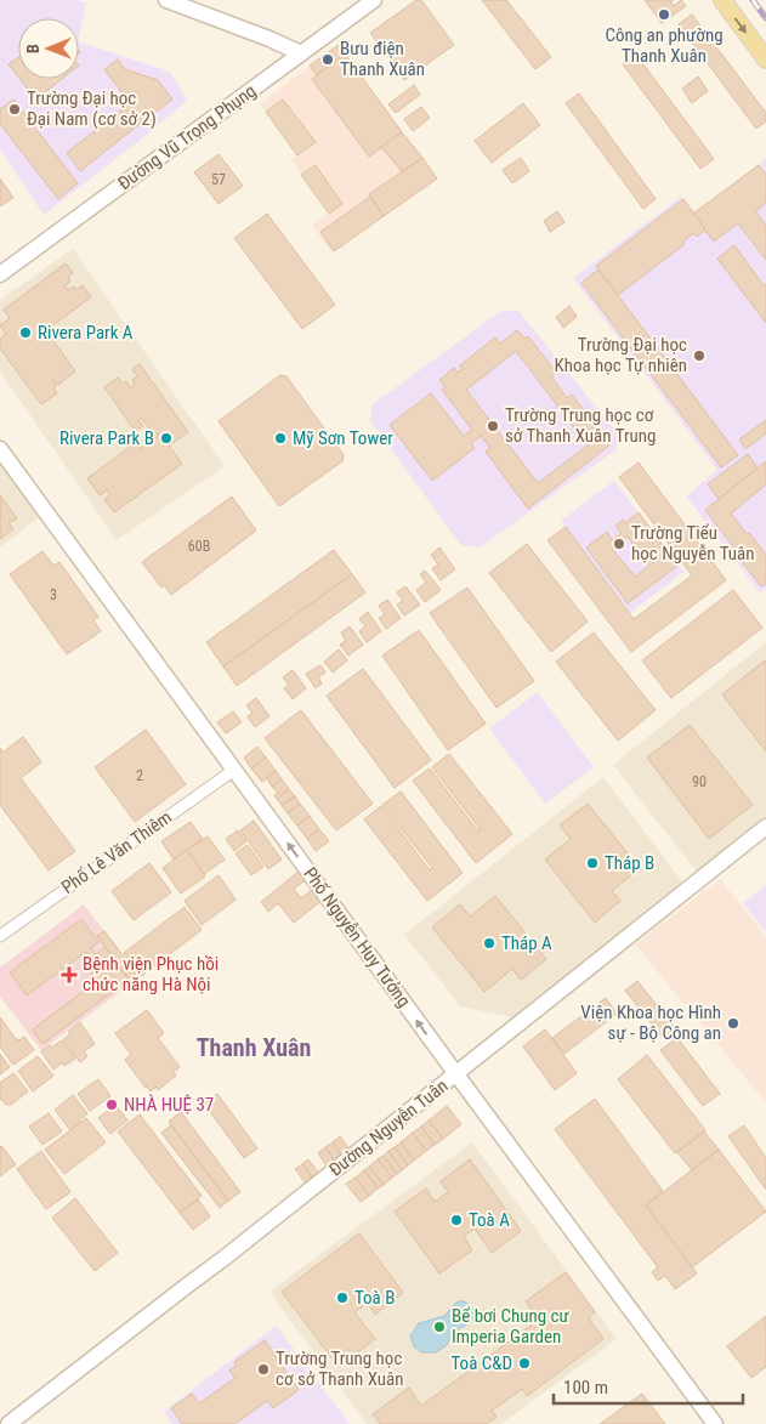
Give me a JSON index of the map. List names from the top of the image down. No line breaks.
{"streets":{"street":["Đường Vũ Trọng Phụng","Phố Lê Văn Thiêm","Phố Nguyễn Huy Tưởng","Đường Nguyễn Tuân"]},"crossings":[["Phố Lê Văn Thiêm","Phố Nguyễn Huy Tưởng"],["Phố Nguyễn Huy Tưởng","Đường Nguyễn Tuân"]],"districts":["Thanh Xuân"],"places":{"other":["Công an phường Thanh Xuân","Bưu điện Thanh Xuân","Trường Đại học Đại Nam (cơ sở 2)","Rivera Park A","Trường Đại học Khoa học Tự nhiên","Trường Trung học cơ sở Thanh Xuân Trung","Rivera Park B","Mỹ Sơn Tower","Trường Tiểu học Nguyễn Tuân","Tháp B","Tháp A","Viện Khoa học Hình sự - Bộ Công an","NHÀ HUỆ 37","Toà A","Toà B","Bể bơi Chung cư Imperia Garden","Toà C&D","Trường Trung học cơ sở Thanh Xuân"],"health":["Bệnh viện Phục hồi chức năng Hà Nội"]},"house_numbers":["57","60B","3","2","90"],"scale_bar":"100 m","north":"left"}
